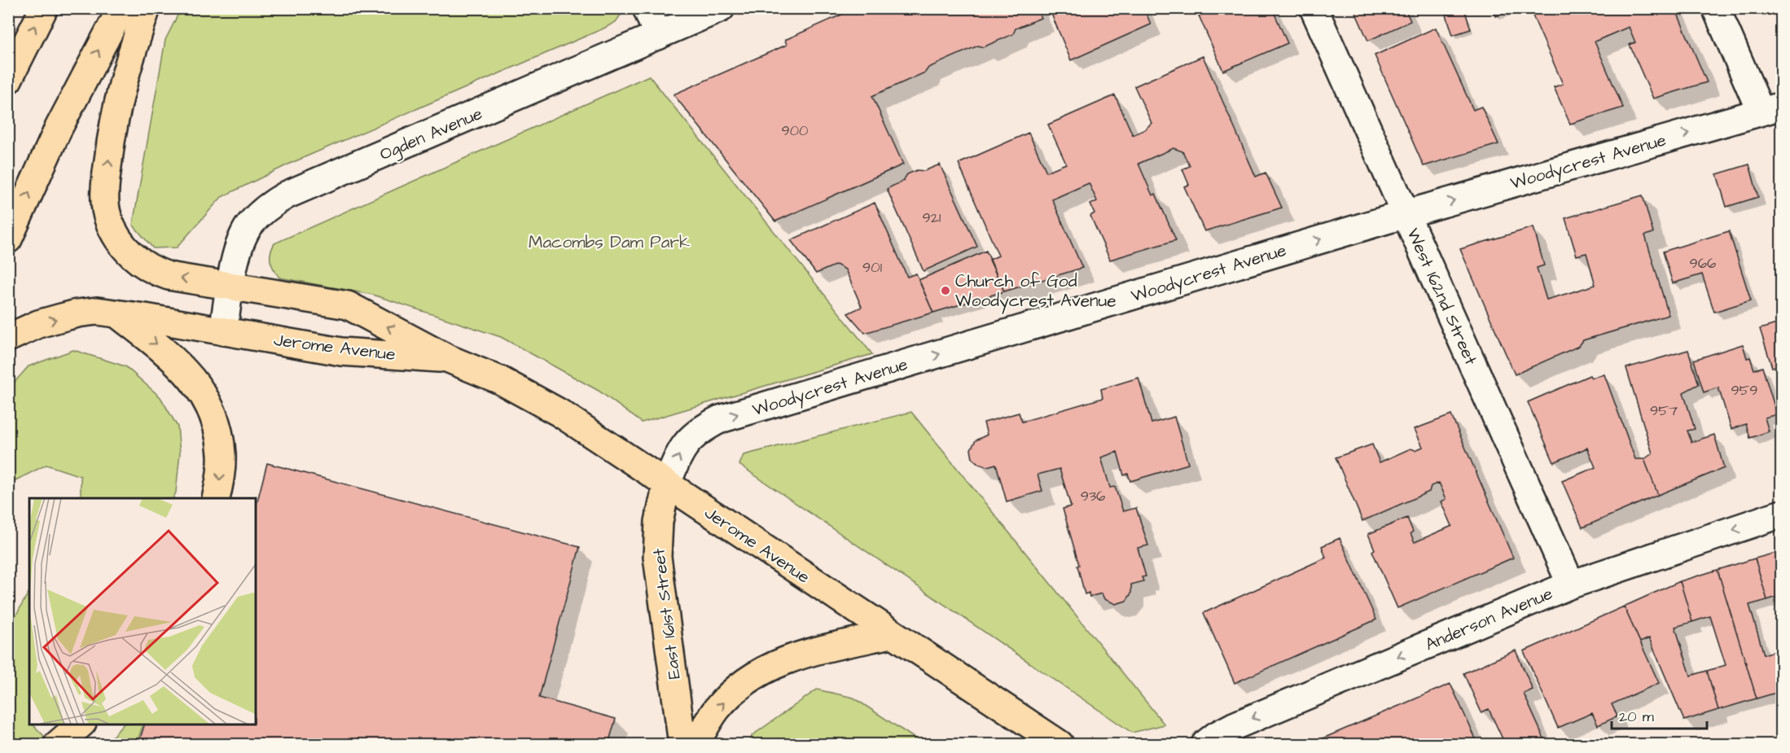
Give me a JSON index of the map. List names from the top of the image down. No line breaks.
{"streets":{"main road":["Jerome Avenue","East 161st Street"],"street":["Ogden Avenue","Woodycrest Avenue","West 162nd Street","Anderson Avenue"]},"crossings":[["Ogden Avenue","Jerome Avenue"],["Woodycrest Avenue","West 162nd Street"],["Woodycrest Avenue","Jerome Avenue"],["Woodycrest Avenue","East 161st Street"],["West 162nd Street","Anderson Avenue"],["Jerome Avenue","East 161st Street"]],"one_way":["Woodycrest Avenue","Anderson Avenue"],"parks":["Macombs Dam Park"],"places":["Church of God Woodycrest Avenue"],"house_numbers":["900","921","966","901","959","957","936"],"scale_bar":"20 m"}
